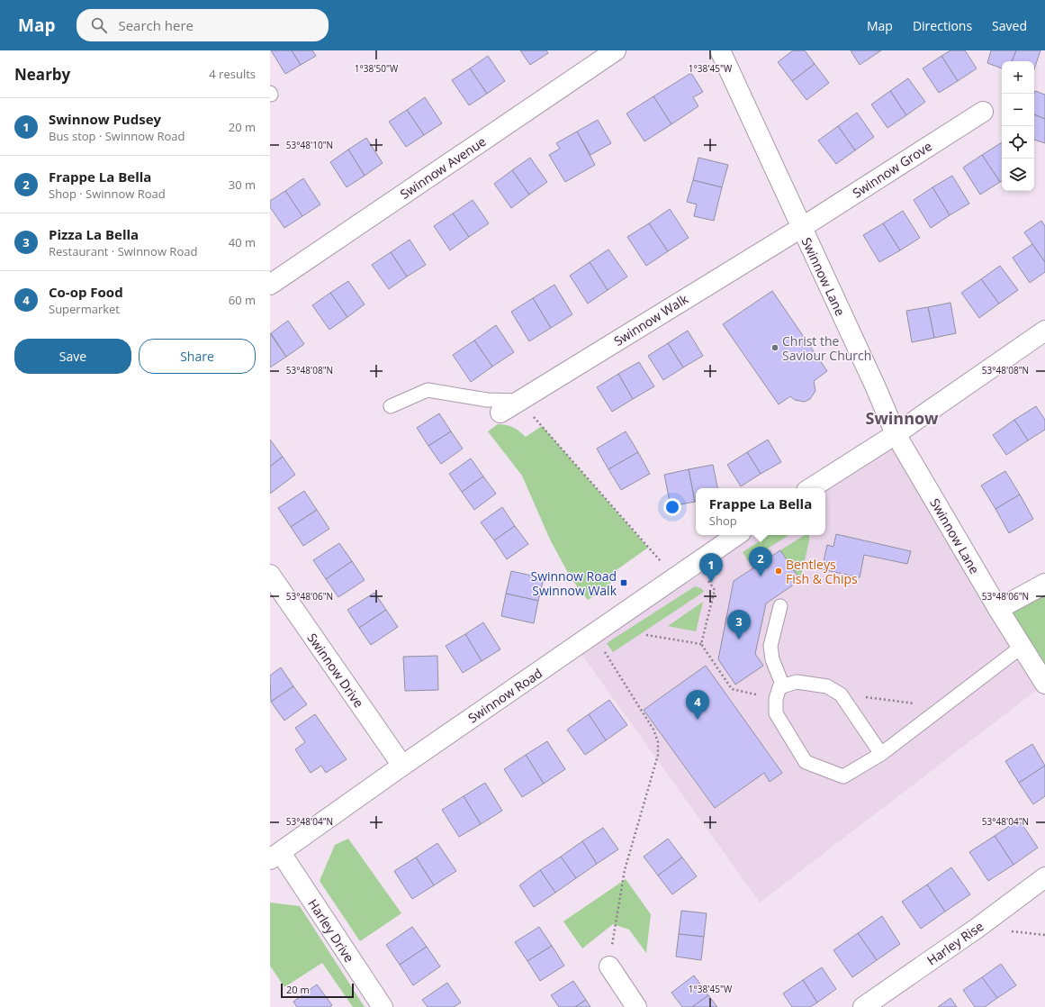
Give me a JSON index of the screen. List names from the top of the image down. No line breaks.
{"streets":{"street":["Swinnow Avenue","Swinnow Grove","Swinnow Lane","Swinnow Walk","Swinnow Drive","Swinnow Road","Harley Drive","Harley Rise"]},"crossings":[["Swinnow Grove","Swinnow Lane"],["Swinnow Grove","Swinnow Walk"],["Swinnow Lane","Swinnow Walk"],["Swinnow Drive","Swinnow Road"],["Swinnow Road","Harley Drive"]],"districts":["Swinnow"],"places":{"other":["Christ the Saviour Church","Bentleys Fish & Chips"],"transit":["Swinnow Road Swinnow Walk"]},"scale_bar":"20 m","page":{"header":"Map","search":"Search here","nav":["Map","Directions","Saved"],"heading":["Nearby","4 results"],"map_buttons":["+","−"],"list":[{"mark":"1","name":"Swinnow Pudsey","note":"Bus stop · Swinnow Road","value":"20 m"},{"mark":"2","name":"Frappe La Bella","note":"Shop · Swinnow Road","value":"30 m"},{"mark":"3","name":"Pizza La Bella","note":"Restaurant · Swinnow Road","value":"40 m"},{"mark":"4","name":"Co-op Food","note":"Supermarket","value":"60 m"}],"buttons":["Save","Share"],"popup":["Frappe La Bella","Shop"],"pins":["2","1","3","4"],"scale":"20 m"},"coordinates":["1°38'50\"W","1°38'45\"W","53°48'10\"N","53°48'08\"N","53°48'06\"N","53°48'04\"N"]}
